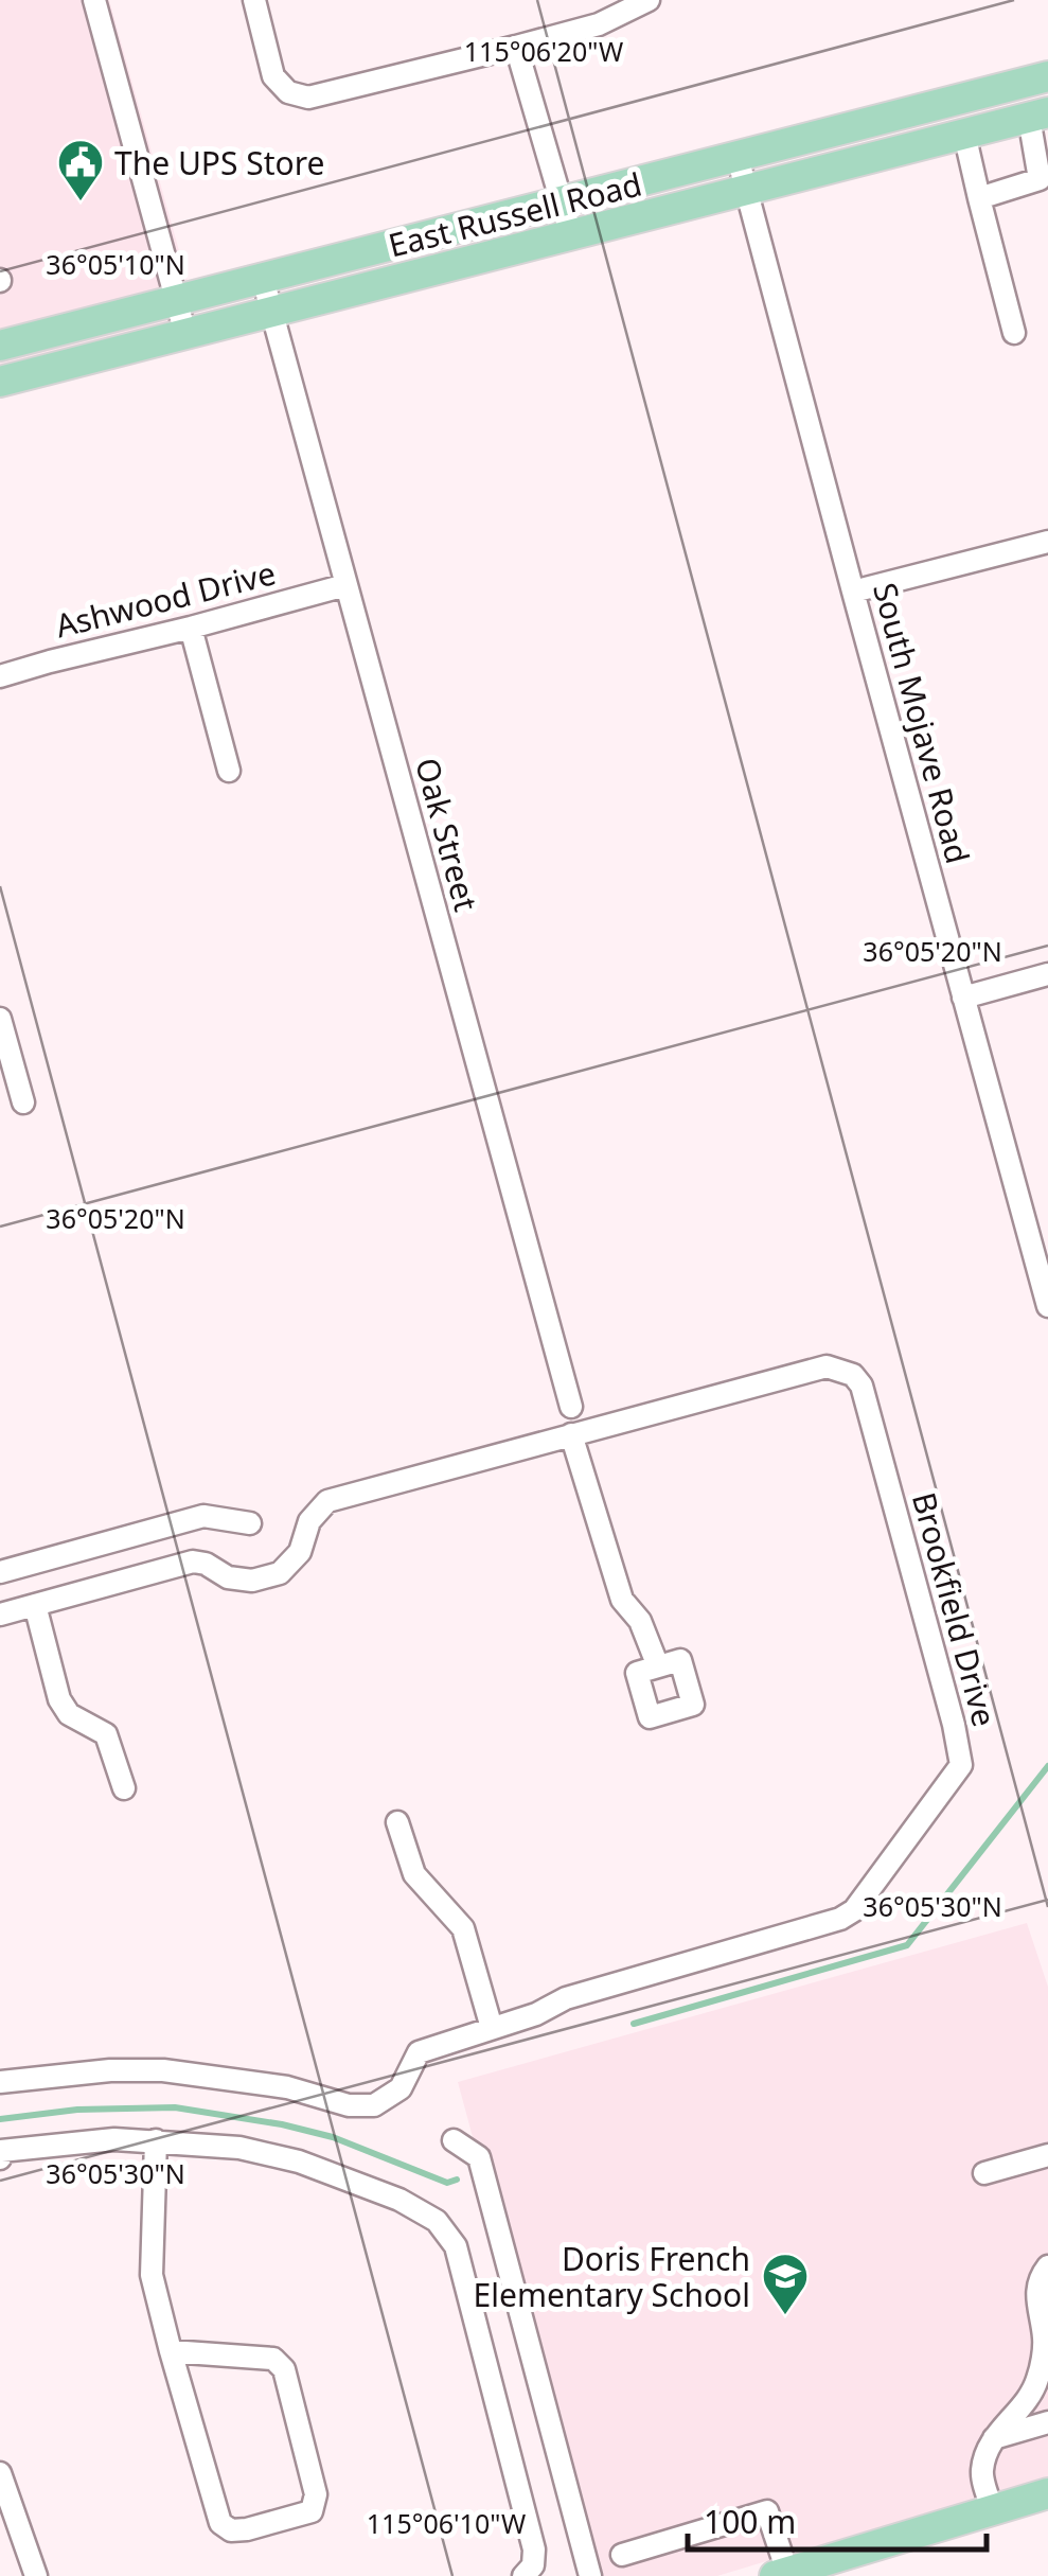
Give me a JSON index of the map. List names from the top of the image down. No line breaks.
{"streets":{"main road":["East Russell Road"],"street":["Ashwood Drive","South Mojave Road","Oak Street","Brookfield Drive"]},"crossings":[["East Russell Road","South Mojave Road"],["East Russell Road","Oak Street"],["Ashwood Drive","Oak Street"]],"places":{"public building":["The UPS Store"],"school or university":["Doris French Elementary School"]},"scale_bar":"100 m","coordinates":["115°06'20\"W","36°05'10\"N","36°05'20\"N","36°05'30\"N","115°06'10\"W"]}
